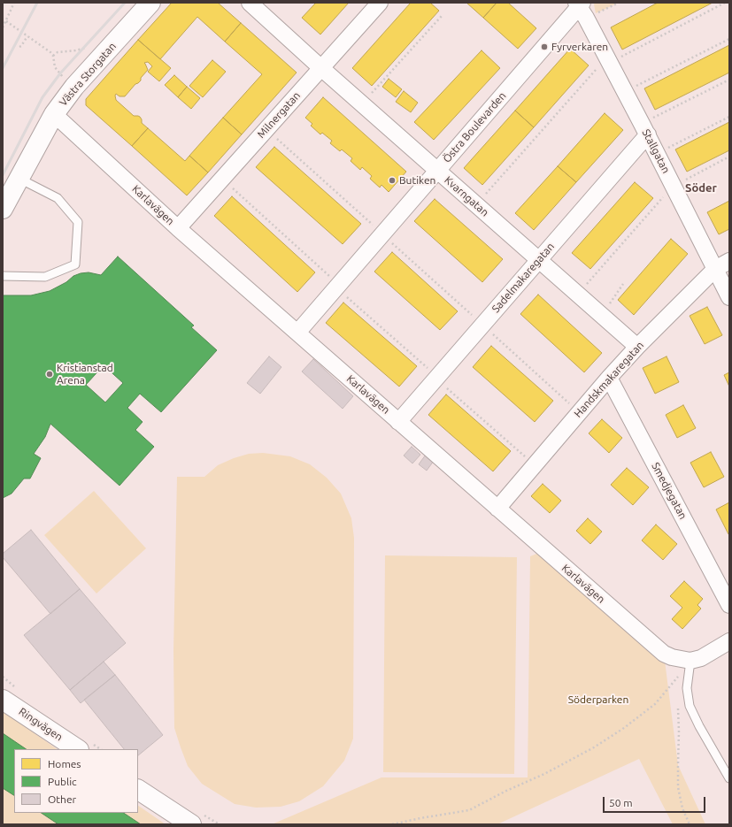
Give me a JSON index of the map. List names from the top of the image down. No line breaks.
{"streets":{"street":["Västra Storgatan","Milnergatan","Östra Boulevarden","Stallgatan","Kvarngatan","Karlavägen","Sadelmakaregatan","Handskmakaregatan","Smedjegatan","Ringvägen"]},"crossings":[["Västra Storgatan","Karlavägen"],["Milnergatan","Kvarngatan"],["Milnergatan","Karlavägen"],["Östra Boulevarden","Stallgatan"],["Östra Boulevarden","Kvarngatan"],["Östra Boulevarden","Karlavägen"],["Stallgatan","Sadelmakaregatan"],["Stallgatan","Handskmakaregatan"],["Kvarngatan","Sadelmakaregatan"],["Kvarngatan","Handskmakaregatan"],["Karlavägen","Sadelmakaregatan"],["Karlavägen","Handskmakaregatan"],["Handskmakaregatan","Smedjegatan"]],"districts":["Söder"],"parks":["Söderparken"],"places":["Fyrverkaren","Butiken","Kristianstad Arena"],"legend":["Homes","Public","Other"],"scale_bar":"50 m"}
